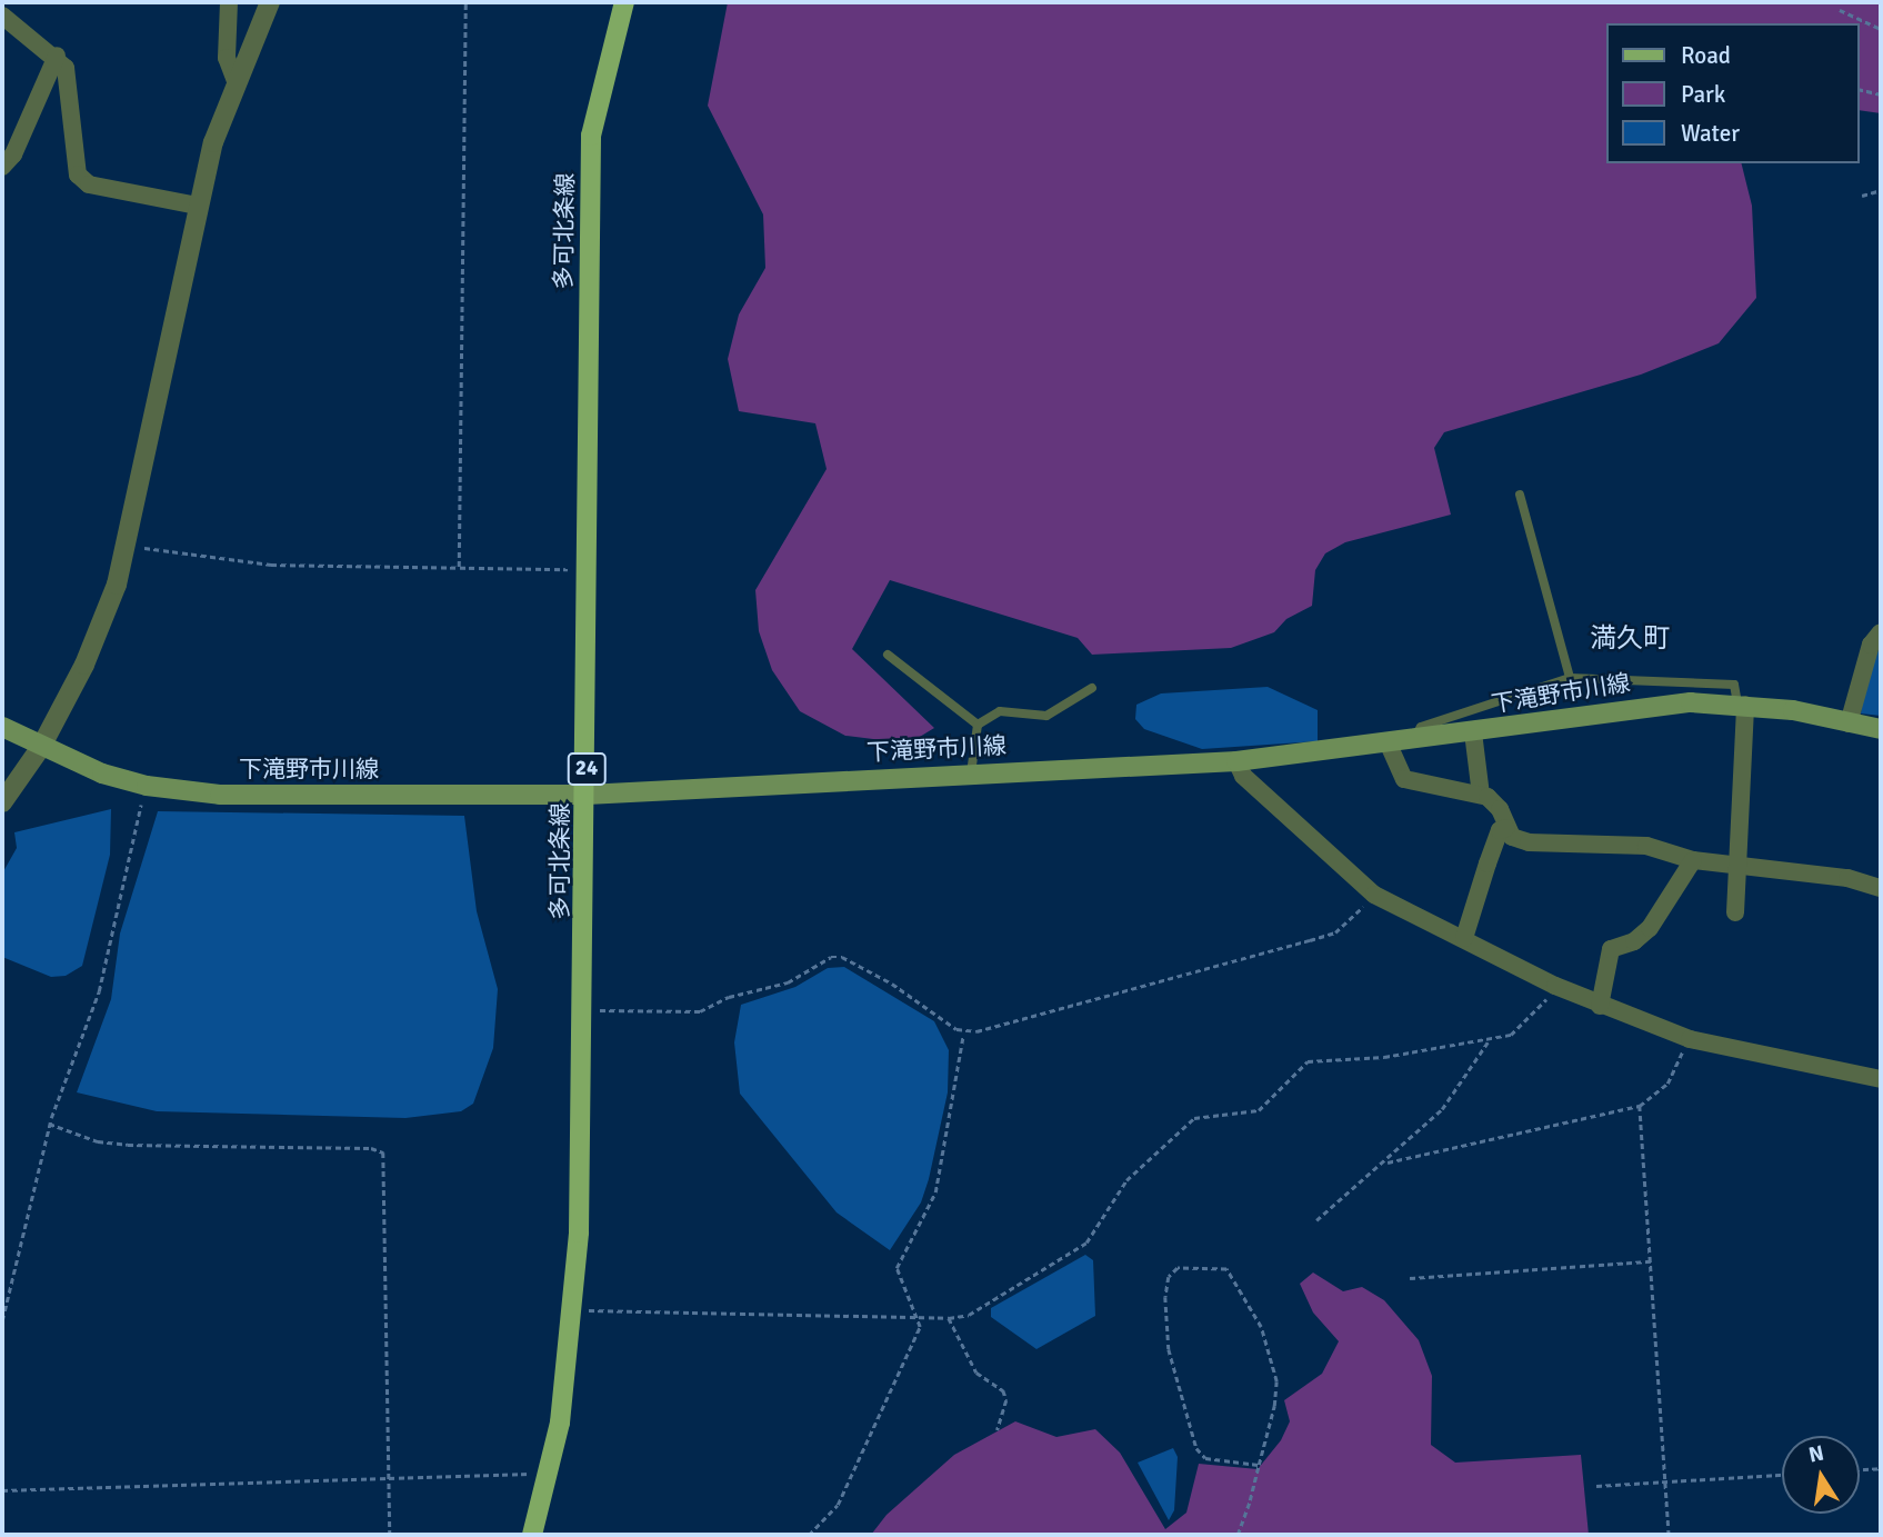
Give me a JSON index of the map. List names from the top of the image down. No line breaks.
{"streets":{"main road":["多可北条線","下滝野市川線","24"]},"crossings":[["多可北条線","下滝野市川線"]],"districts":["満久町"],"legend":["Road","Park","Water"],"north":"top"}
